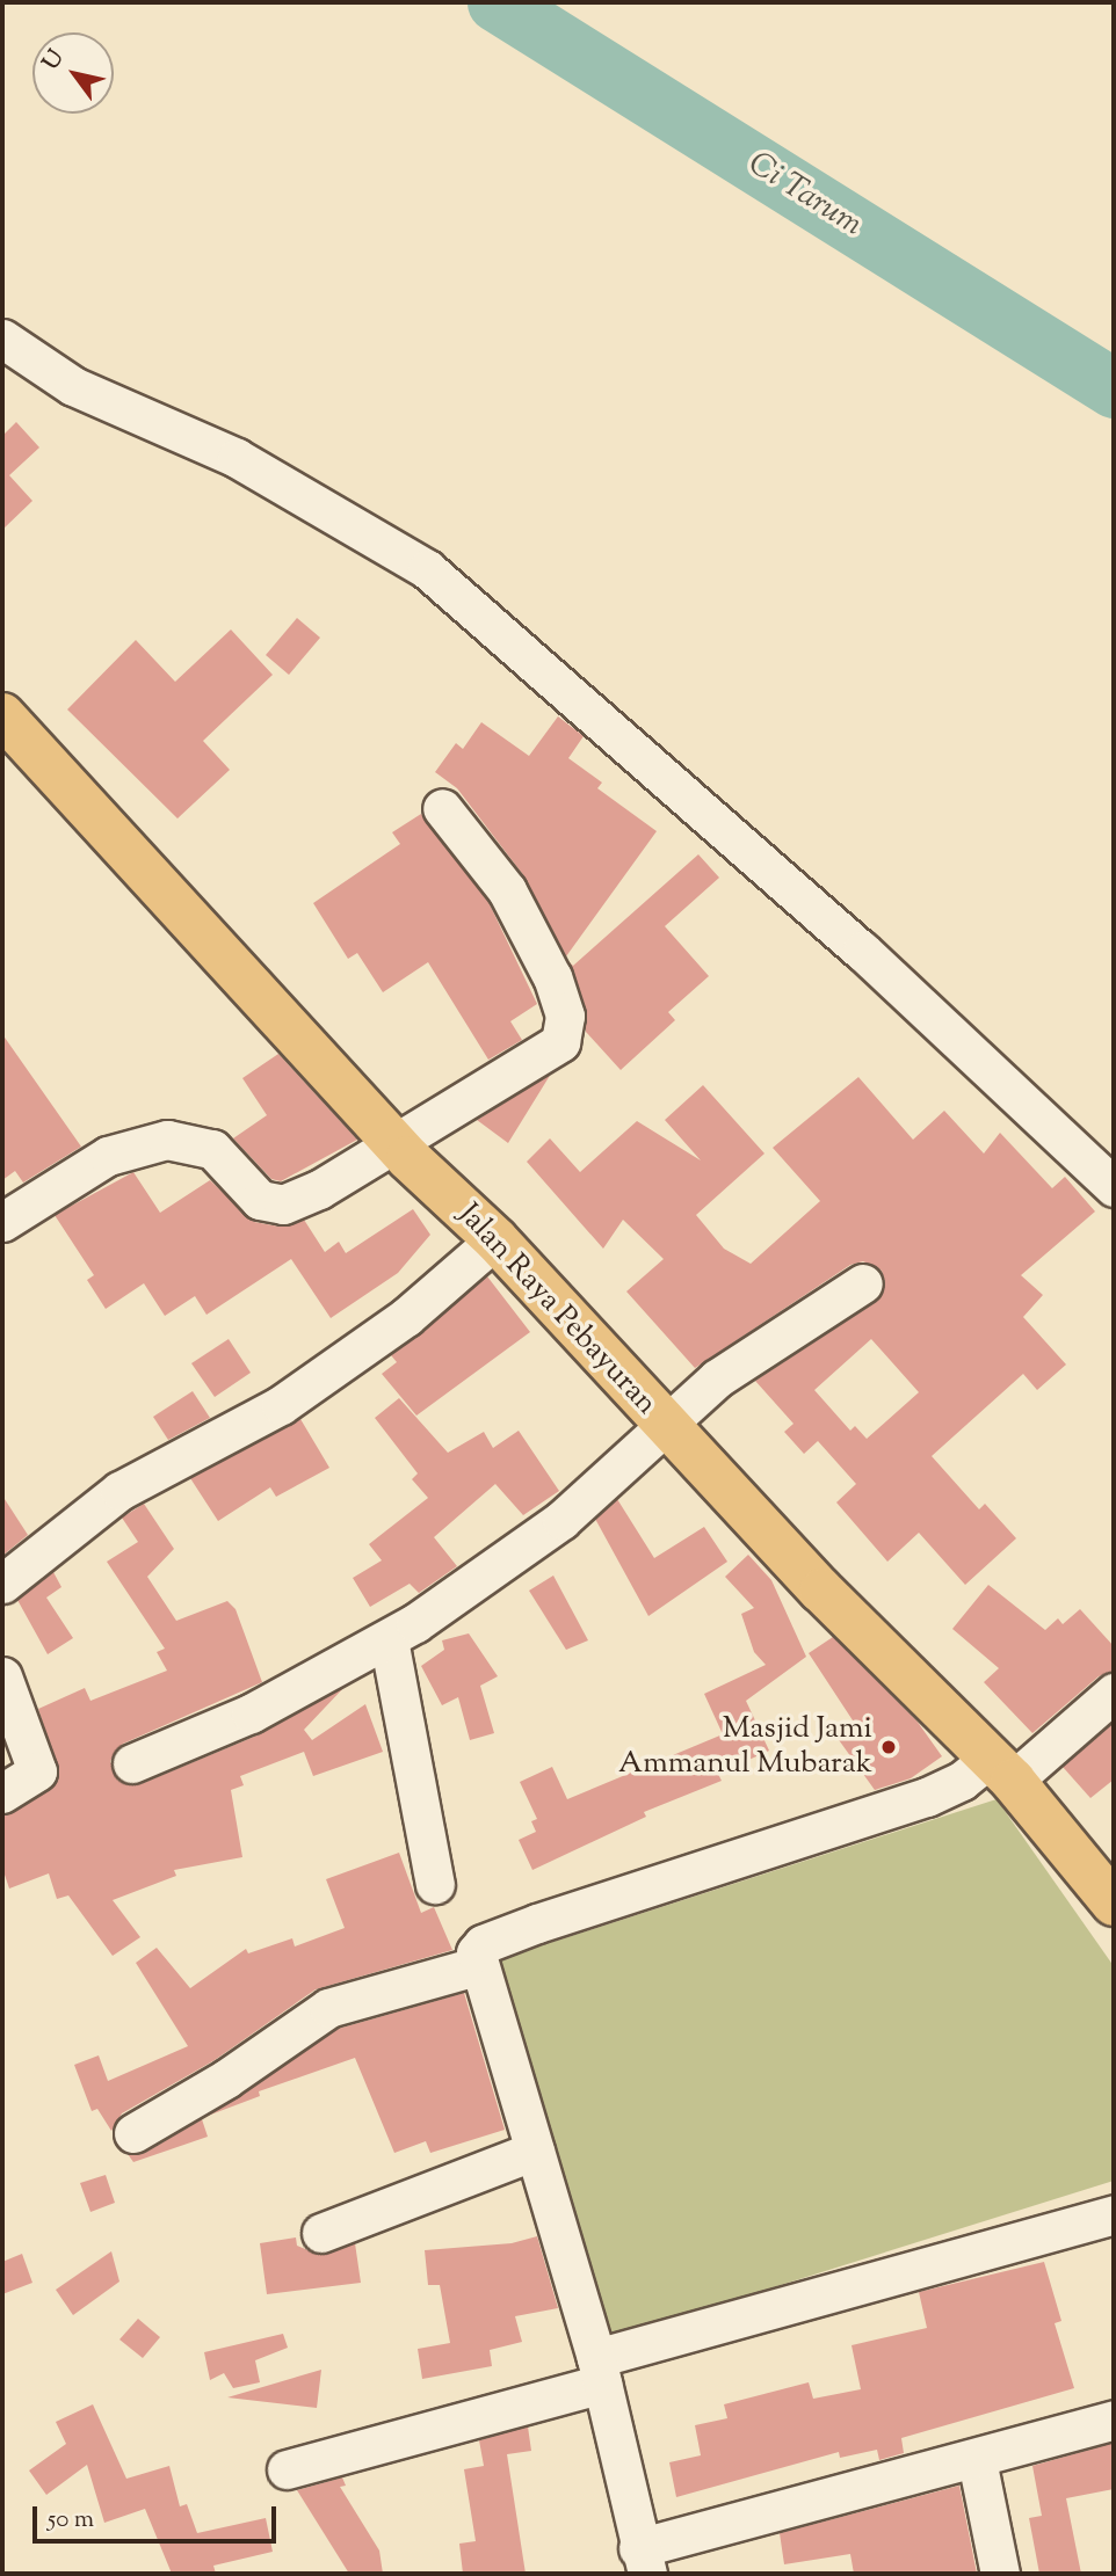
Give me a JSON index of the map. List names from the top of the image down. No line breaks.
{"streets":{"main road":["Jalan Raya Pebayuran"]},"water":["Ci Tarum"],"places":["Masjid Jami Ammanul Mubarak"],"scale_bar":"50 m","north":"top left"}
